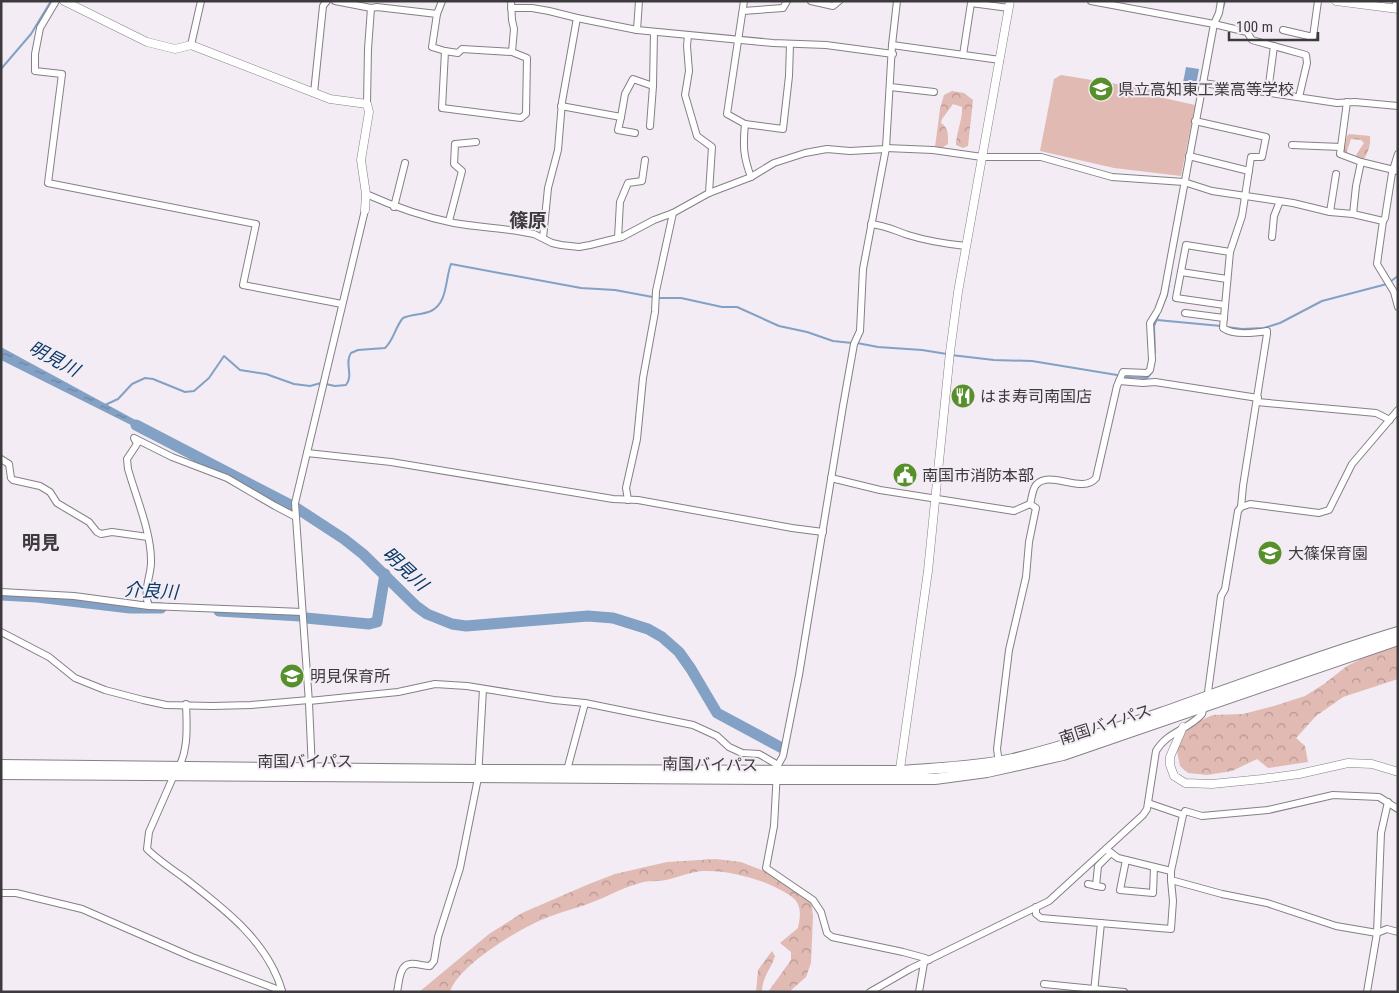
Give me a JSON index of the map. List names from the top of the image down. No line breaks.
{"streets":{"highway":["南国バイパス"]},"districts":["篠原","明見"],"water":["明見川","介良川"],"places":{"school or university":["県立高知東工業高等学校","大篠保育園","明見保育所"],"restaurant":["はま寿司南国店"],"public building":["南国市消防本部"]},"scale_bar":"100 m"}
